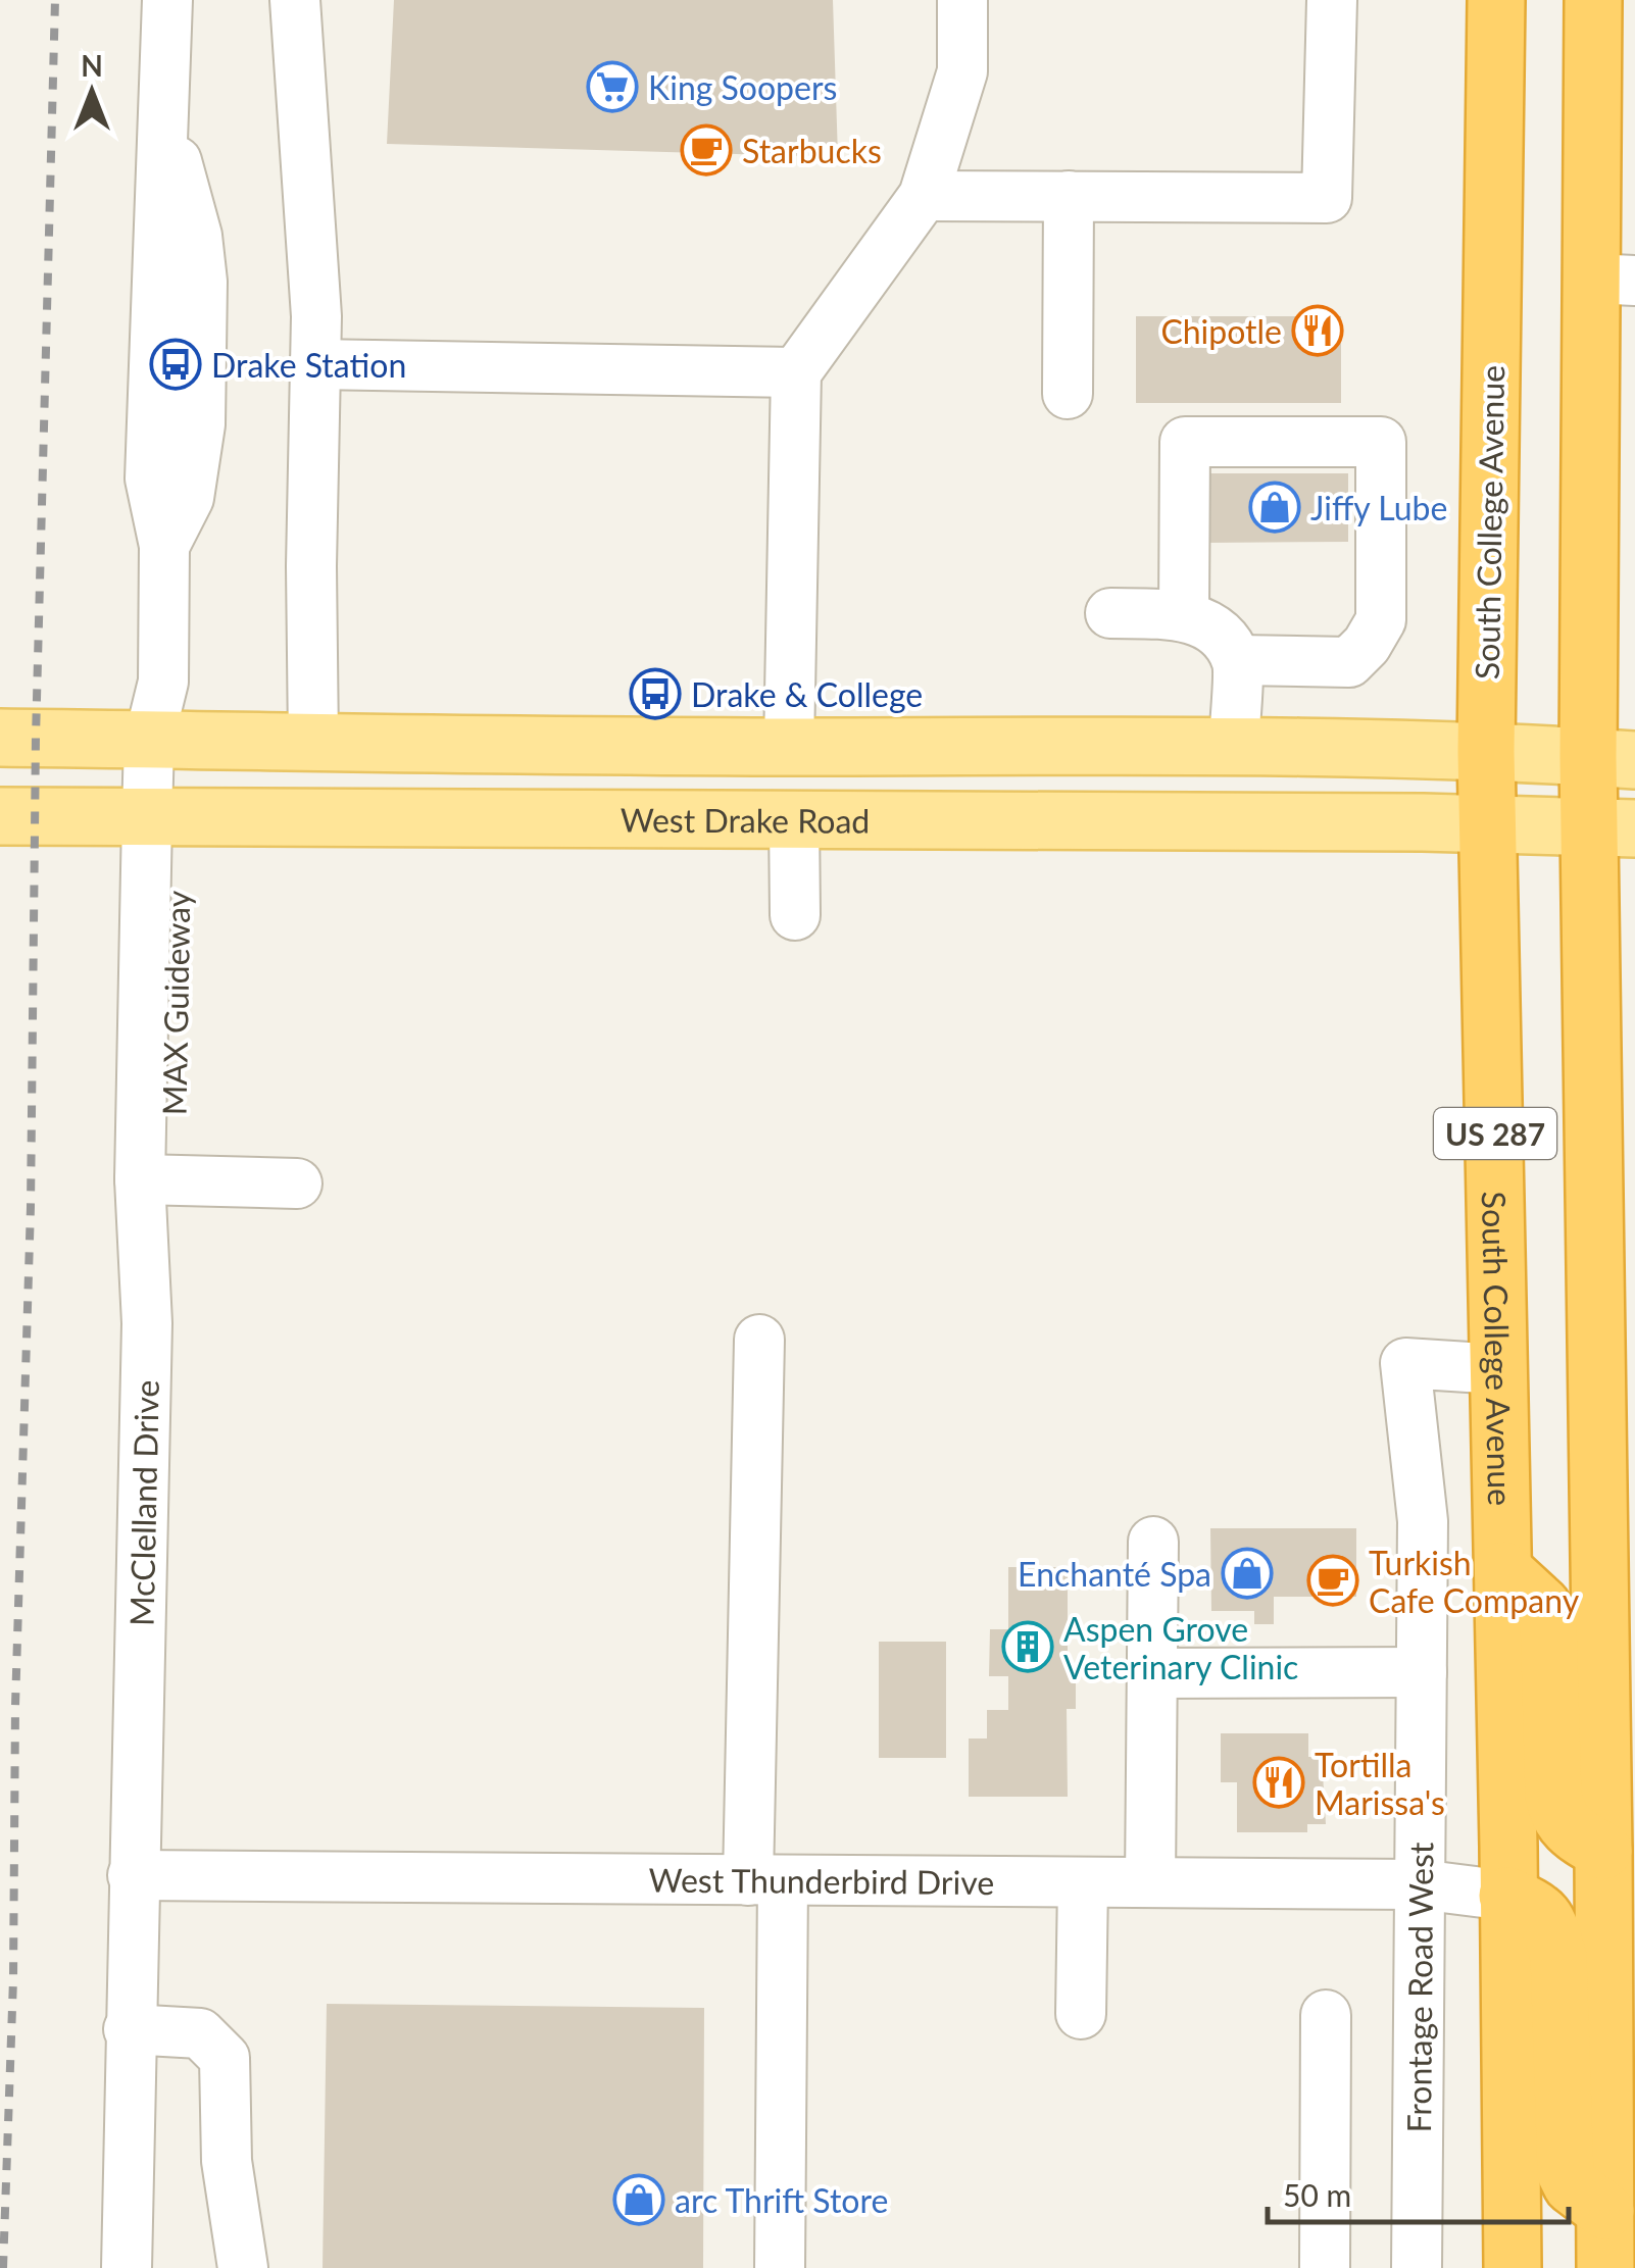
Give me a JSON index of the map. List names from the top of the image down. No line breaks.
{"streets":{"highway":["South College Avenue","US 287"],"main road":["West Drake Road"],"street":["McClelland Drive","West Thunderbird Drive","Frontage Road West"]},"crossings":[["South College Avenue","West Drake Road"],["South College Avenue","West Thunderbird Drive"],["South College Avenue","Frontage Road West"],["West Drake Road","US 287"],["West Drake Road","McClelland Drive"],["McClelland Drive","West Thunderbird Drive"],["West Thunderbird Drive","Frontage Road West"]],"places":{"supermarket":["King Soopers"],"cafe":["Starbucks","Turkish Cafe Company"],"restaurant":["Chipotle","Tortilla Marissa's"],"bus stop":["Drake Station","Drake & College"],"shop":["Jiffy Lube","Enchanté Spa","arc Thrift Store"],"building":["Aspen Grove Veterinary Clinic"]},"scale_bar":"50 m","north":"top"}
